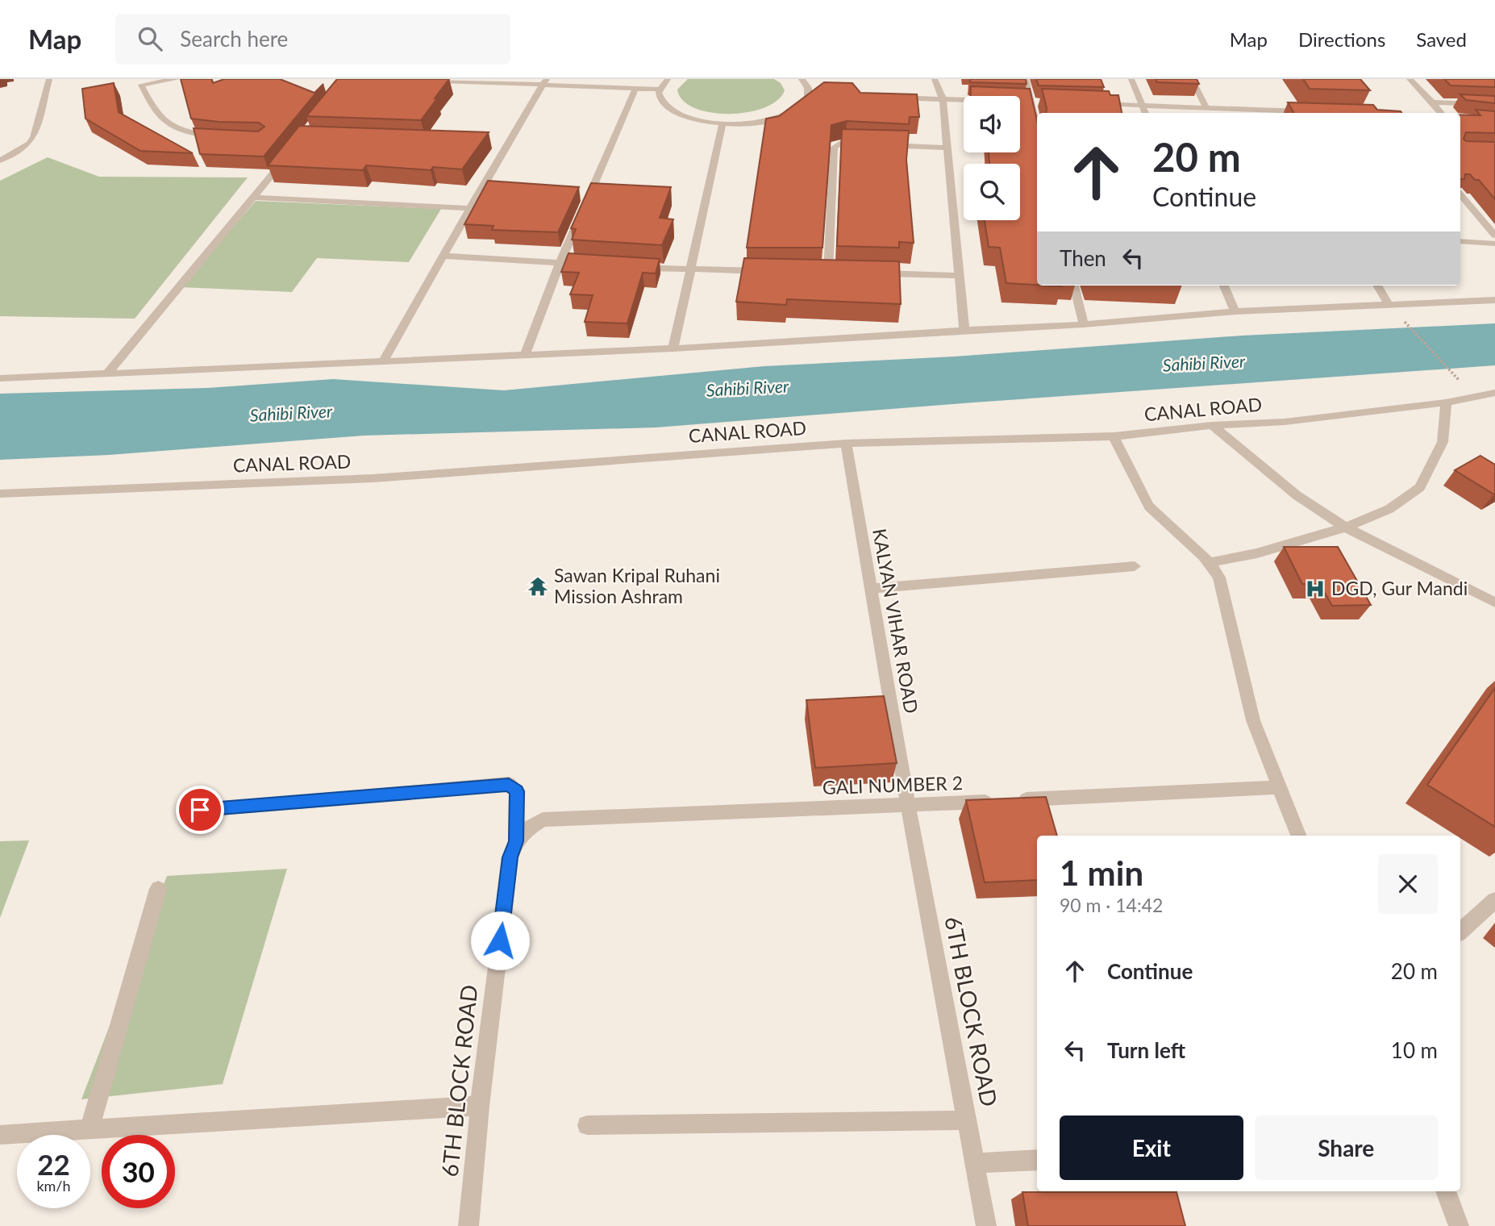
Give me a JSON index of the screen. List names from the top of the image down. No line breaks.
{"streets":{"street":["CANAL ROAD","KALYAN VIHAR ROAD","GALI NUMBER 2","6TH BLOCK ROAD"]},"crossings":[["CANAL ROAD","KALYAN VIHAR ROAD"],["KALYAN VIHAR ROAD","GALI NUMBER 2"],["KALYAN VIHAR ROAD","6TH BLOCK ROAD"],["GALI NUMBER 2","6TH BLOCK ROAD"]],"water":["Sahibi River"],"places":{"temple":["Sawan Kripal Ruhani Mission Ashram"],"hospital":["DGD, Gur Mandi"]},"page":{"header":"Map","search":"Search here","nav":["Map","Directions","Saved"],"turn":["20 m","Continue"],"then":"Then","heading":["1 min","90 m · 14:42"],"list":[{"name":"Continue","value":"20 m"},{"name":"Turn left","value":"10 m"}],"buttons":["Exit","Share"],"speed":"22 km/h","limit":"30"}}
